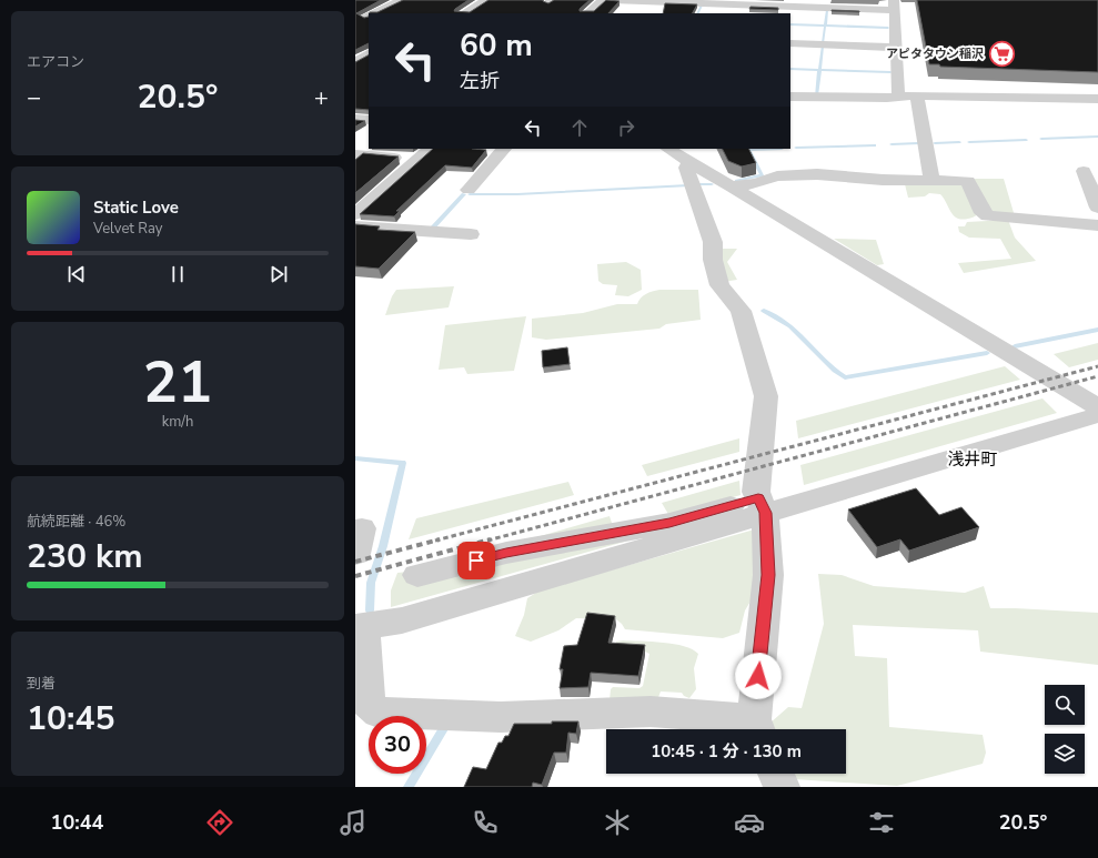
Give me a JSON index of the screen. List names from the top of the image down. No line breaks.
{"districts":["浅井町"],"places":{"supermarket":["アピタタウン稲沢"]},"page":{"tile":["エアコン",["21","km/h"],["航続距離 · 46%","230 km"],["到着","10:45"]],"turn":["60 m","左折"],"heat":["−","20.5°","+"],"song":["Static Love","Velvet Ray"],"limit":"30","trip":"10:45 · 1 分 · 130 m","tabs":["10:44","20.5°"]}}
